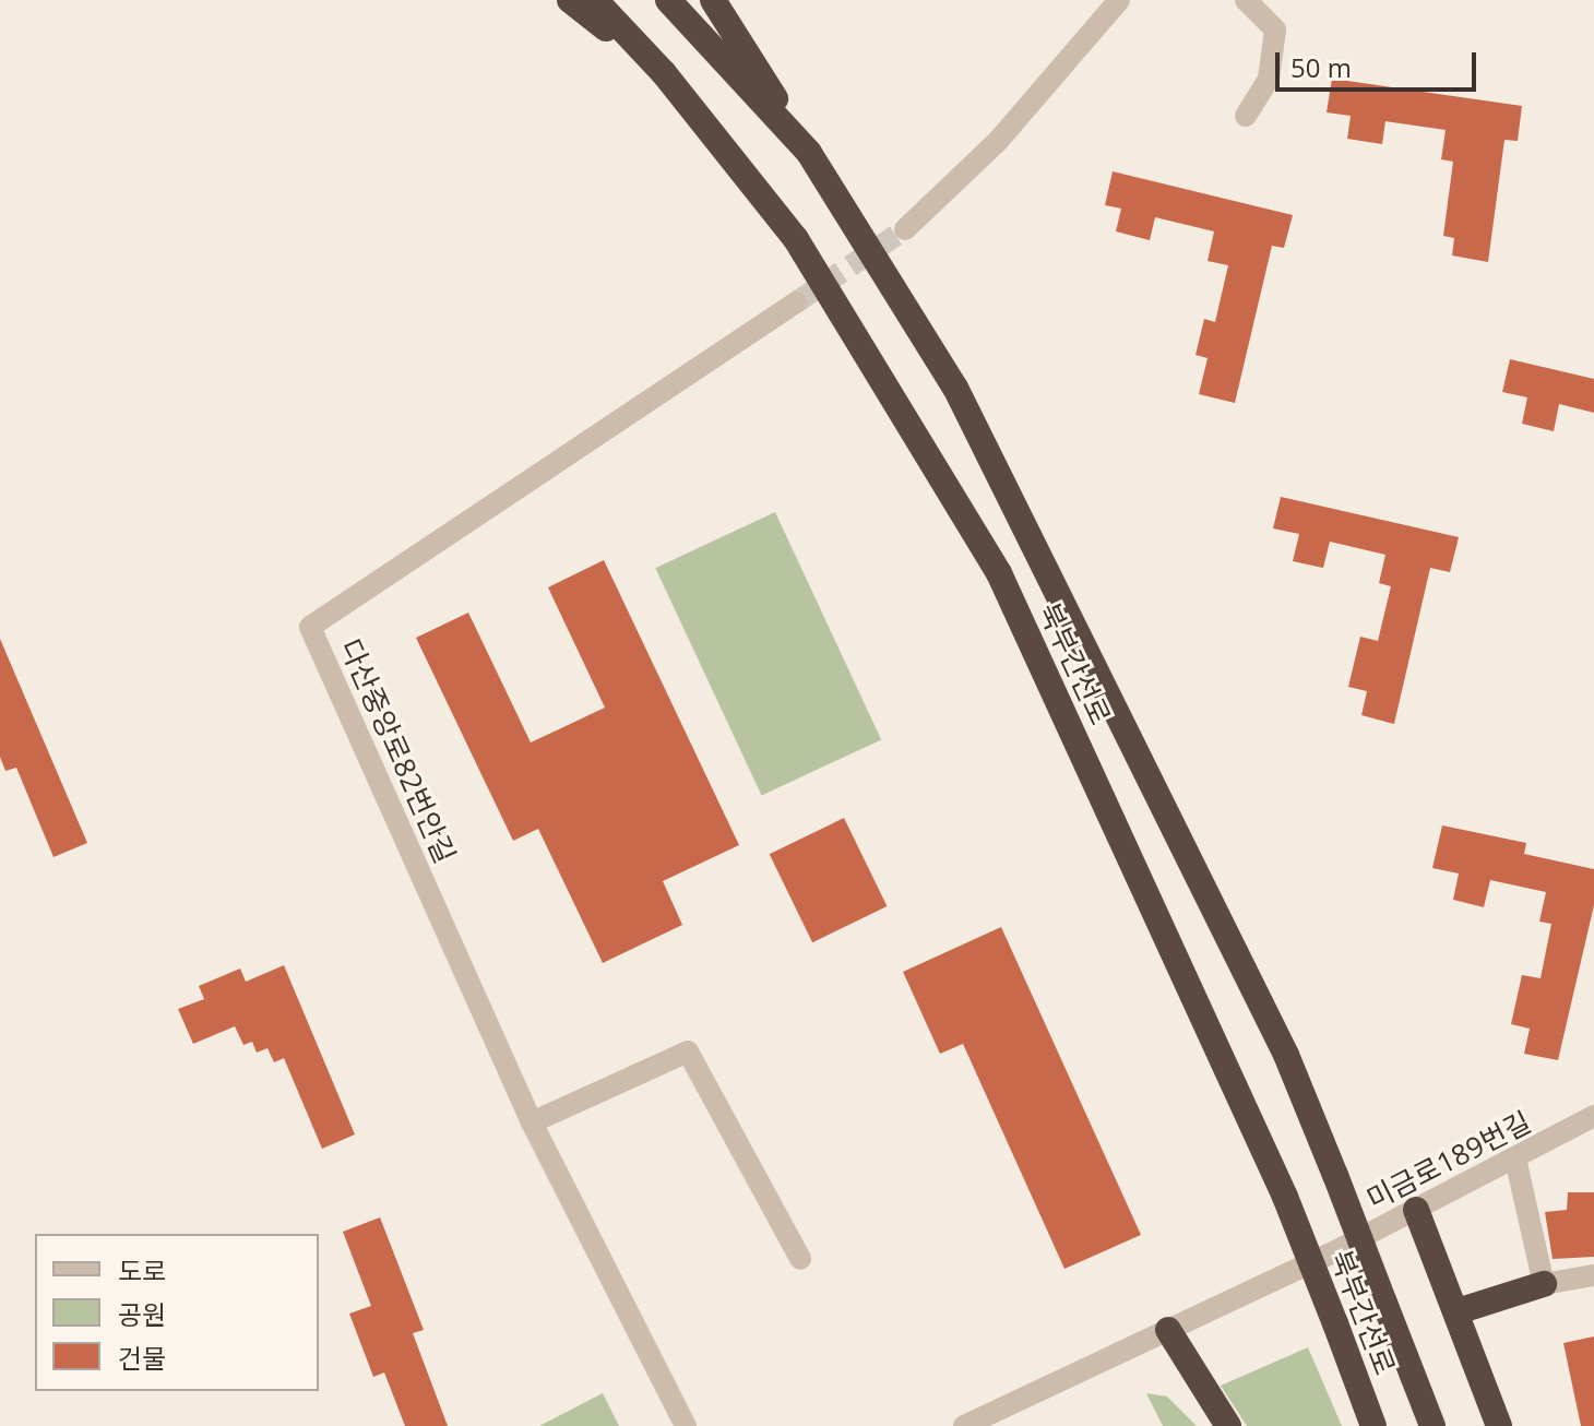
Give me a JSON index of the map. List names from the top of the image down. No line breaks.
{"streets":{"highway":["북부간선로"],"street":["다산중앙로82번안길","미금로189번길"]},"legend":["도로","공원","건물"],"scale_bar":"50 m"}
